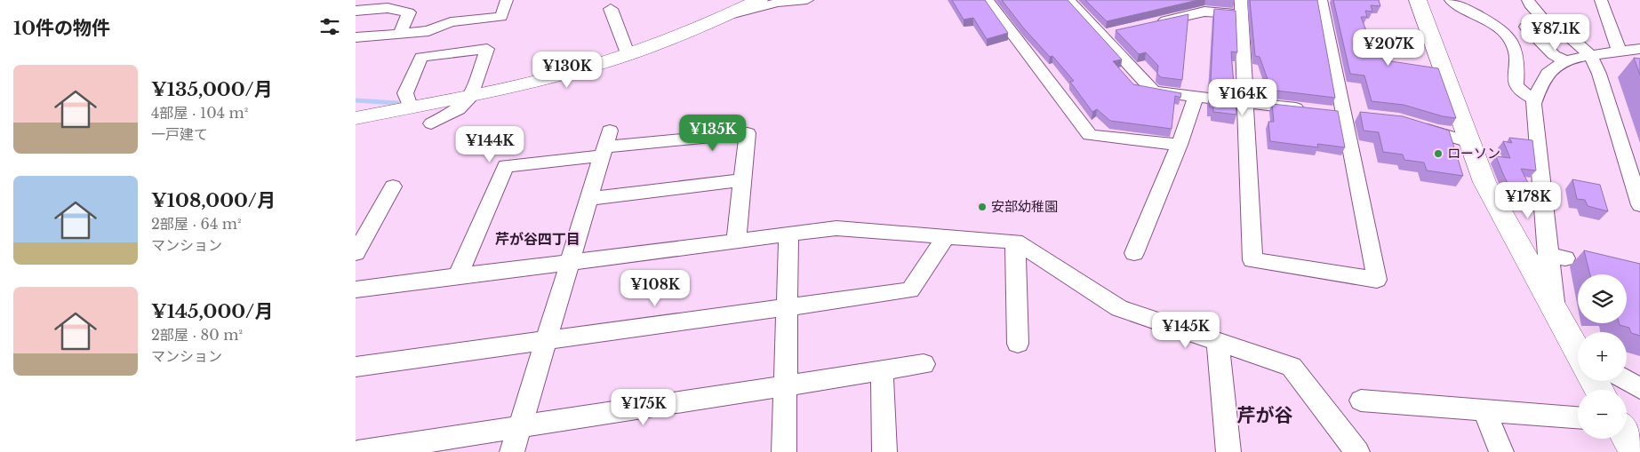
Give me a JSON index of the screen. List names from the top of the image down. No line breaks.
{"districts":["芹が谷四丁目","芹が谷"],"places":["ローソン","安部幼稚園"],"page":{"heading":"10件の物件","price":["¥87.1K","¥207K","¥130K","¥164K","¥135K","¥144K","¥178K","¥108K","¥145K","¥175K"],"list":[{"name":"¥135,000/月","note":"4部屋 · 104 m² · 一戸建て"},{"name":"¥108,000/月","note":"2部屋 · 64 m² · マンション"},{"name":"¥145,000/月","note":"2部屋 · 80 m² · マンション"}],"map_buttons":["+","−"]}}
